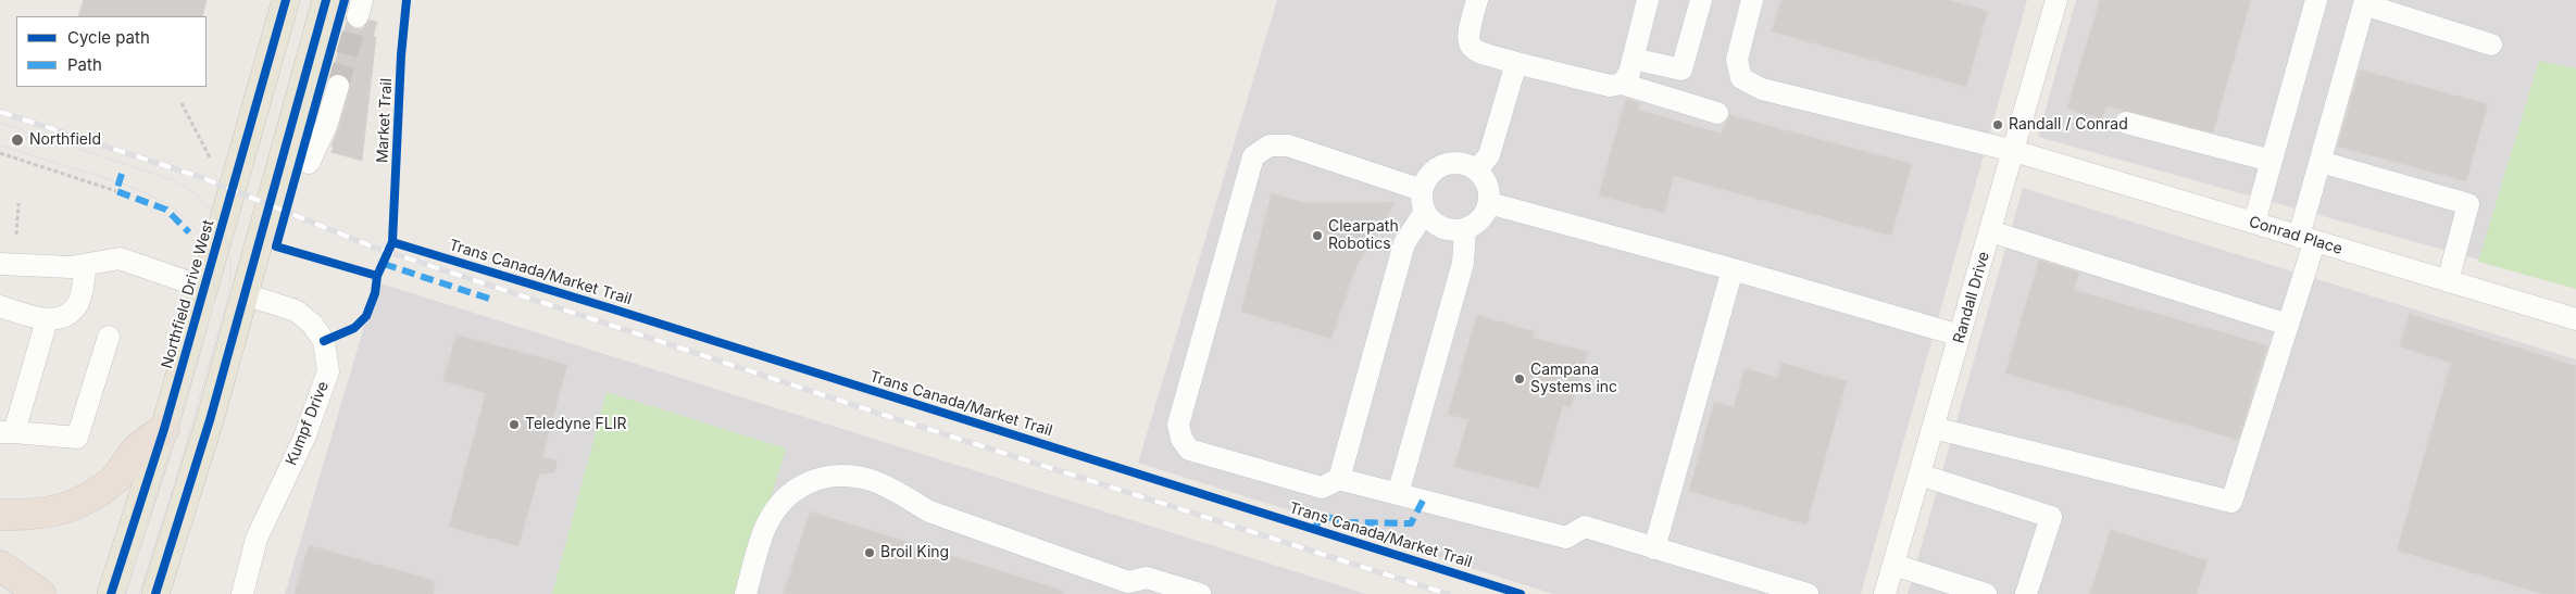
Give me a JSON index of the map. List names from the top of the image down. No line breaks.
{"streets":{"main road":["Northfield Drive West"],"street":["Conrad Place","Randall Drive","Kumpf Drive"],"cycle path":["Market Trail","Trans Canada/Market Trail"]},"crossings":[["Conrad Place","Randall Drive"]],"places":["Randall / Conrad","Northfield","Clearpath Robotics","Campana Systems inc","Teledyne FLIR","Broil King"],"legend":["Cycle path","Path"]}
